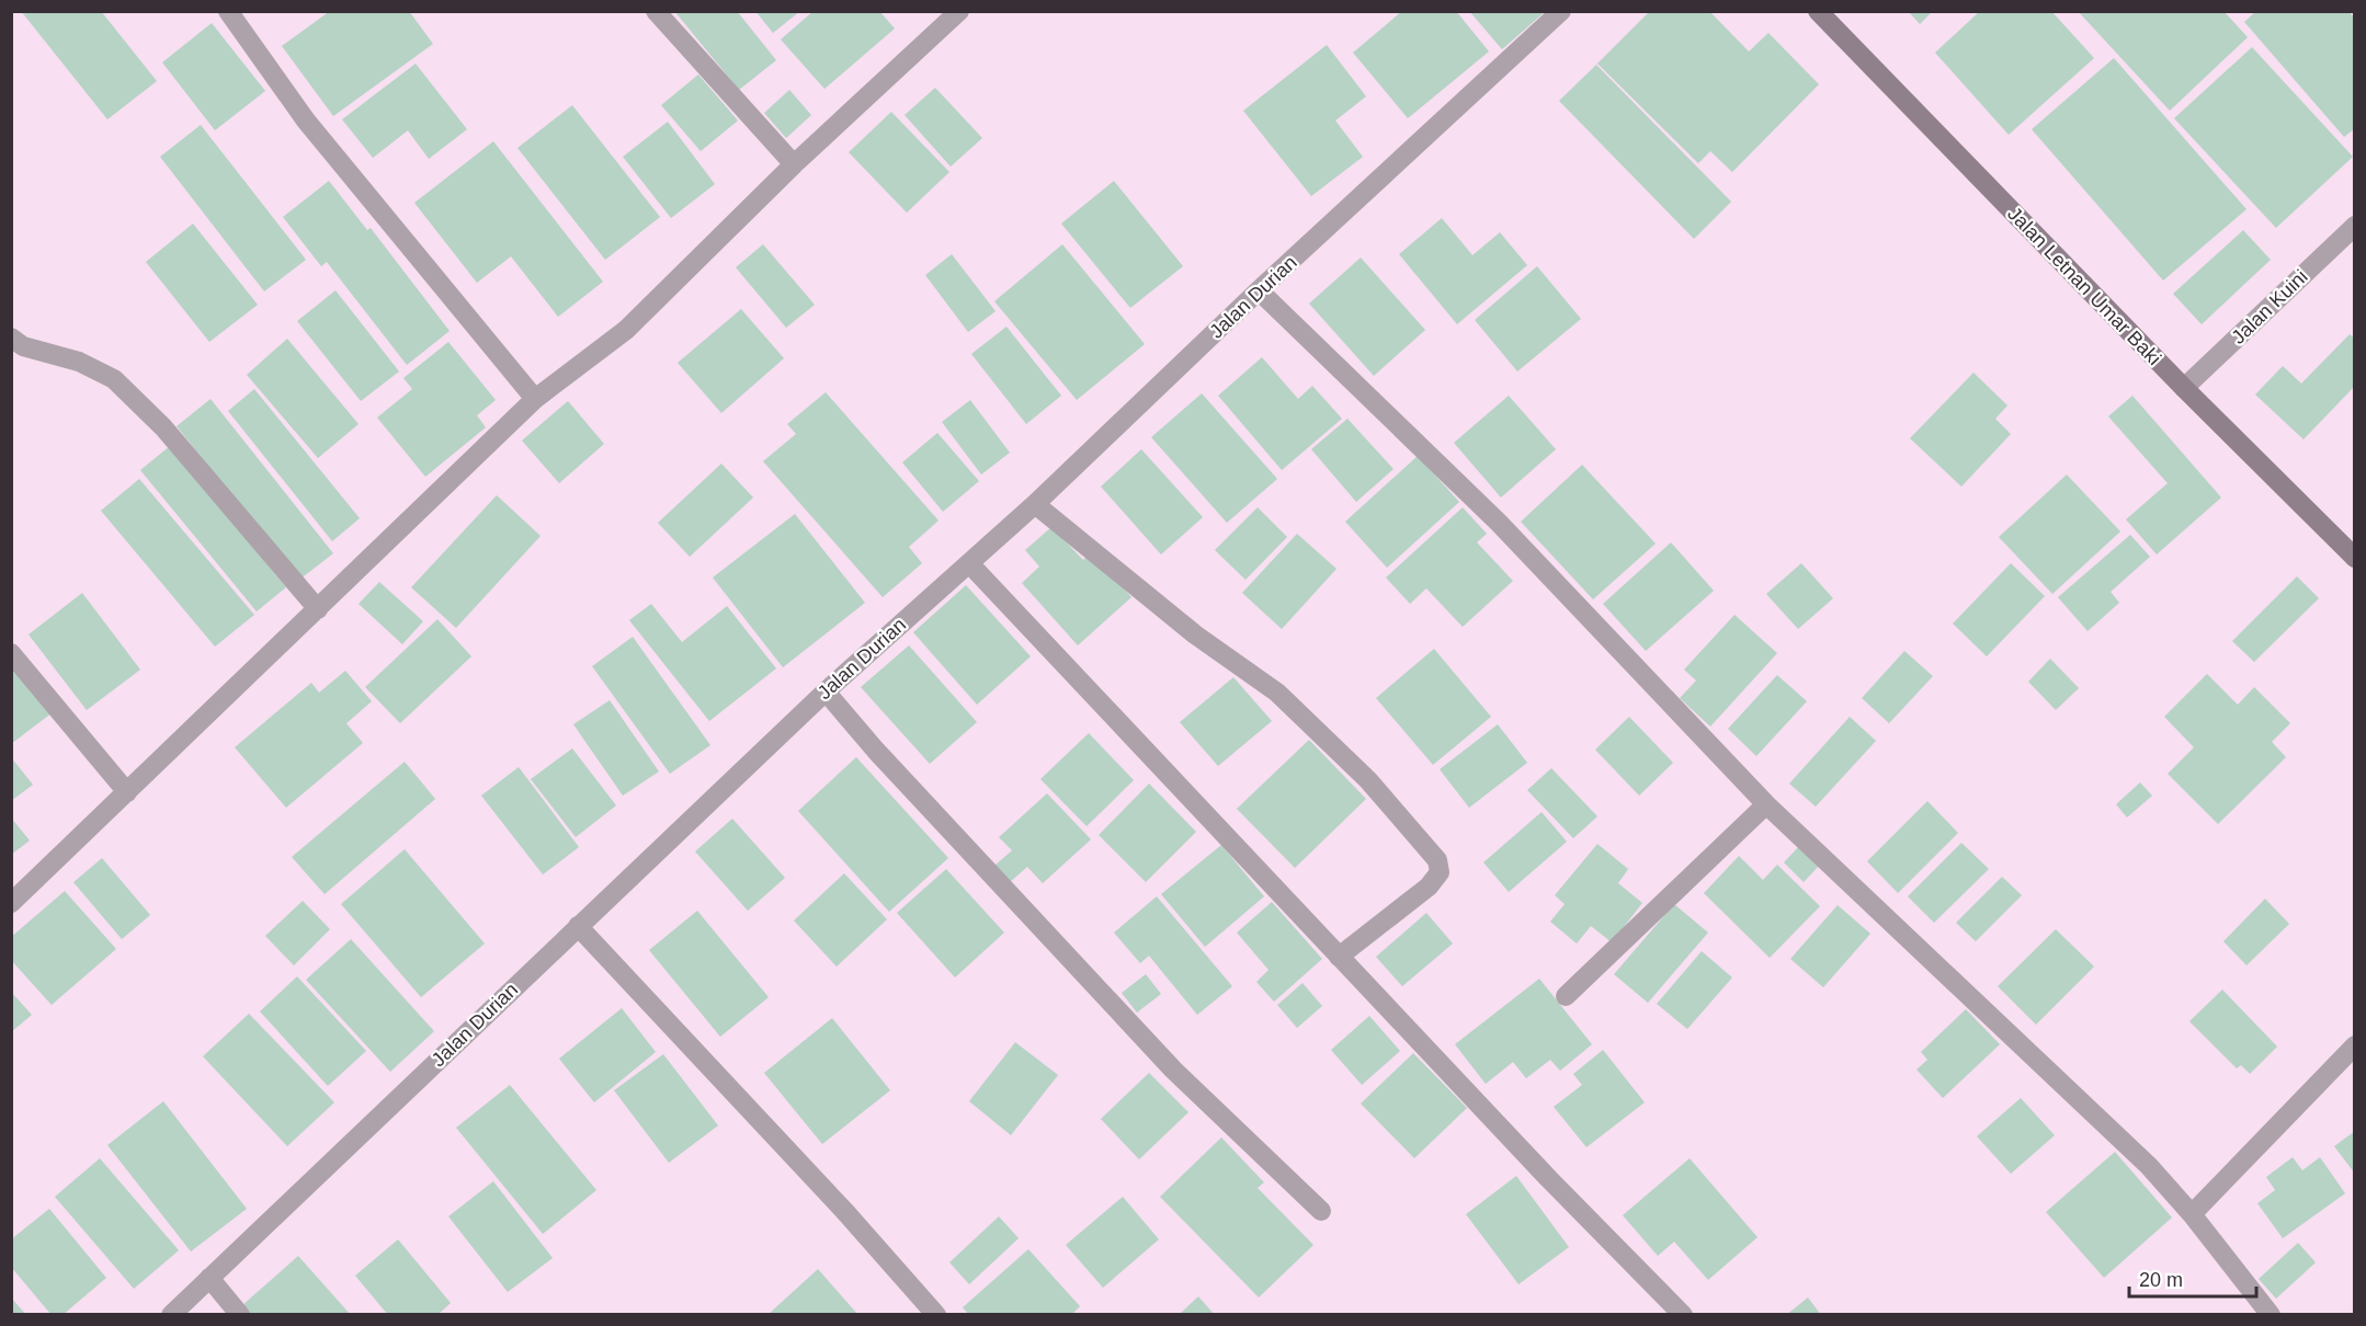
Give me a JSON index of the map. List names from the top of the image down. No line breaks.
{"streets":{"street":["Jalan Letnan Umar Baki","Jalan Durian","Jalan Kuini"]},"crossings":[["Jalan Letnan Umar Baki","Jalan Kuini"]],"scale_bar":"20 m"}
